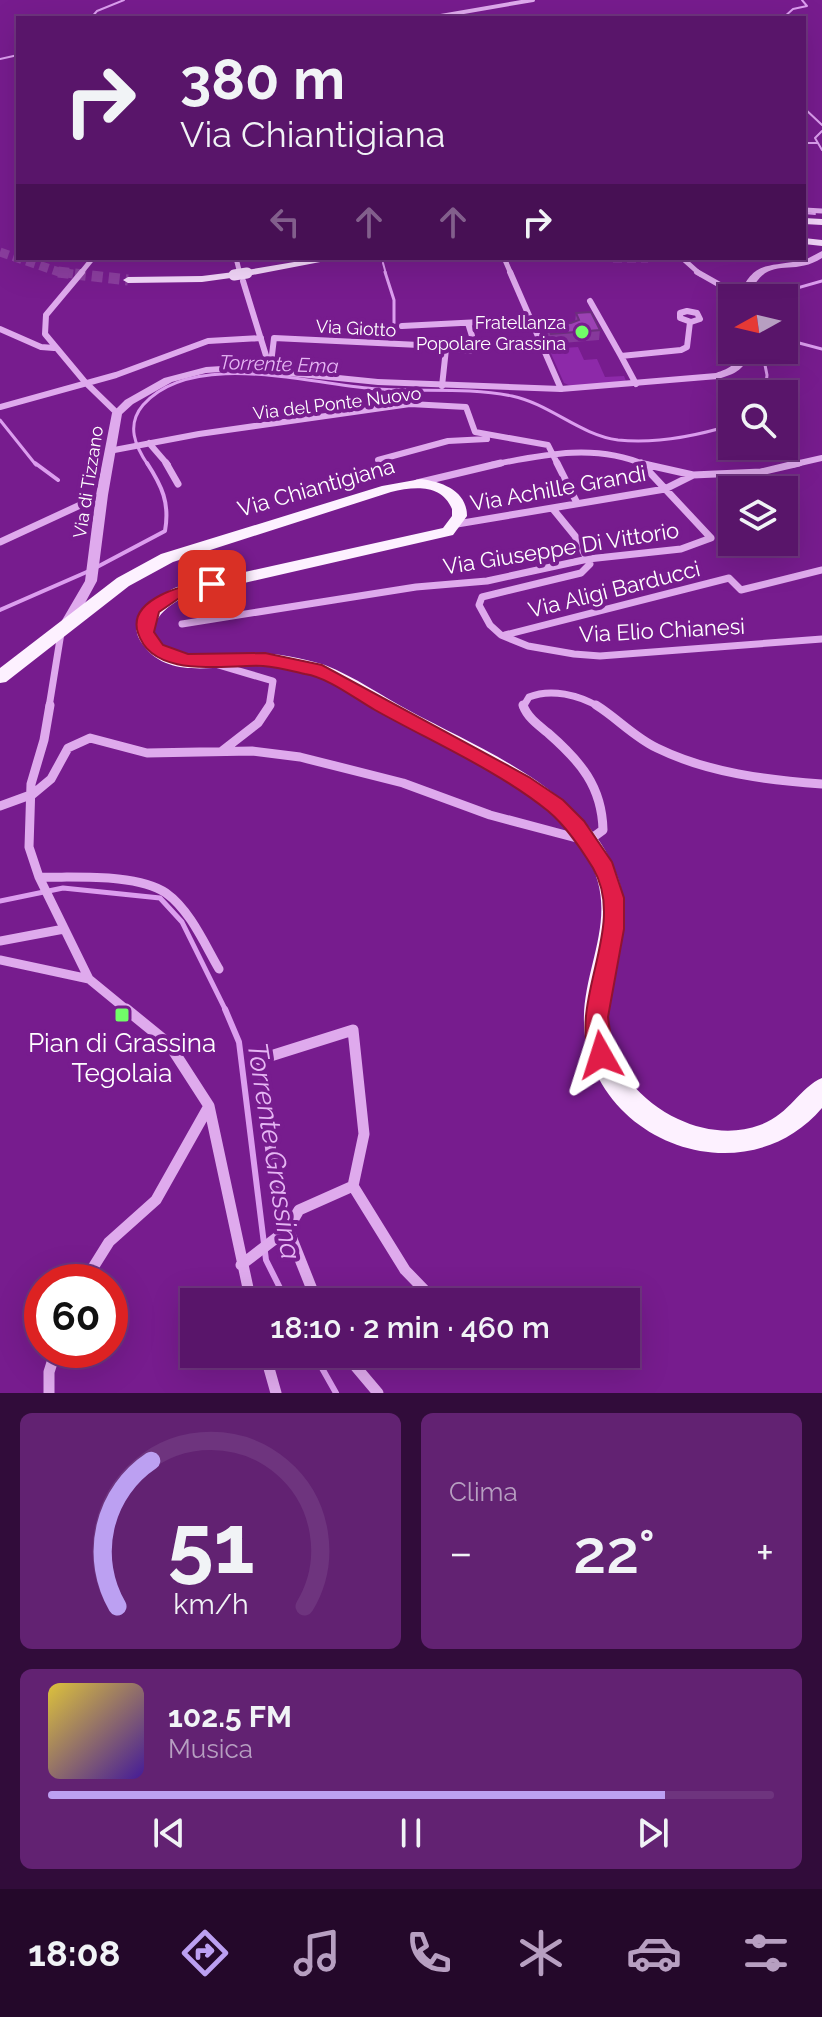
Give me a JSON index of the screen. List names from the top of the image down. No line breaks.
{"streets":{"main road":["Via Chiantigiana"],"street":["Via Giotto","Via del Ponte Nuovo","Via di Tizzano","Via Achille Grandi","Via Giuseppe Di Vittorio","Via Aligi Barducci","Via Elio Chianesi"]},"crossings":[["Via Giotto","Via di Tizzano"],["Via del Ponte Nuovo","Via di Tizzano"],["Via di Tizzano","Via Chiantigiana"],["Via Chiantigiana","Via Achille Grandi"],["Via Achille Grandi","Via Giuseppe Di Vittorio"],["Via Aligi Barducci","Via Elio Chianesi"]],"water":["Torrente Ema","Torrente Grassina"],"places":{"other":["Fratellanza Popolare Grassina"],"transit":["Pian di Grassina Tegolaia"]},"north":"left","page":{"turn":["380 m","Via Chiantigiana"],"limit":"60","trip":"18:10 · 2 min · 460 m","tile":"Clima","heat":["−","22°","+"],"song":["102.5 FM","Musica"],"tabs":"18:08","gauge":["51","km/h"]}}
